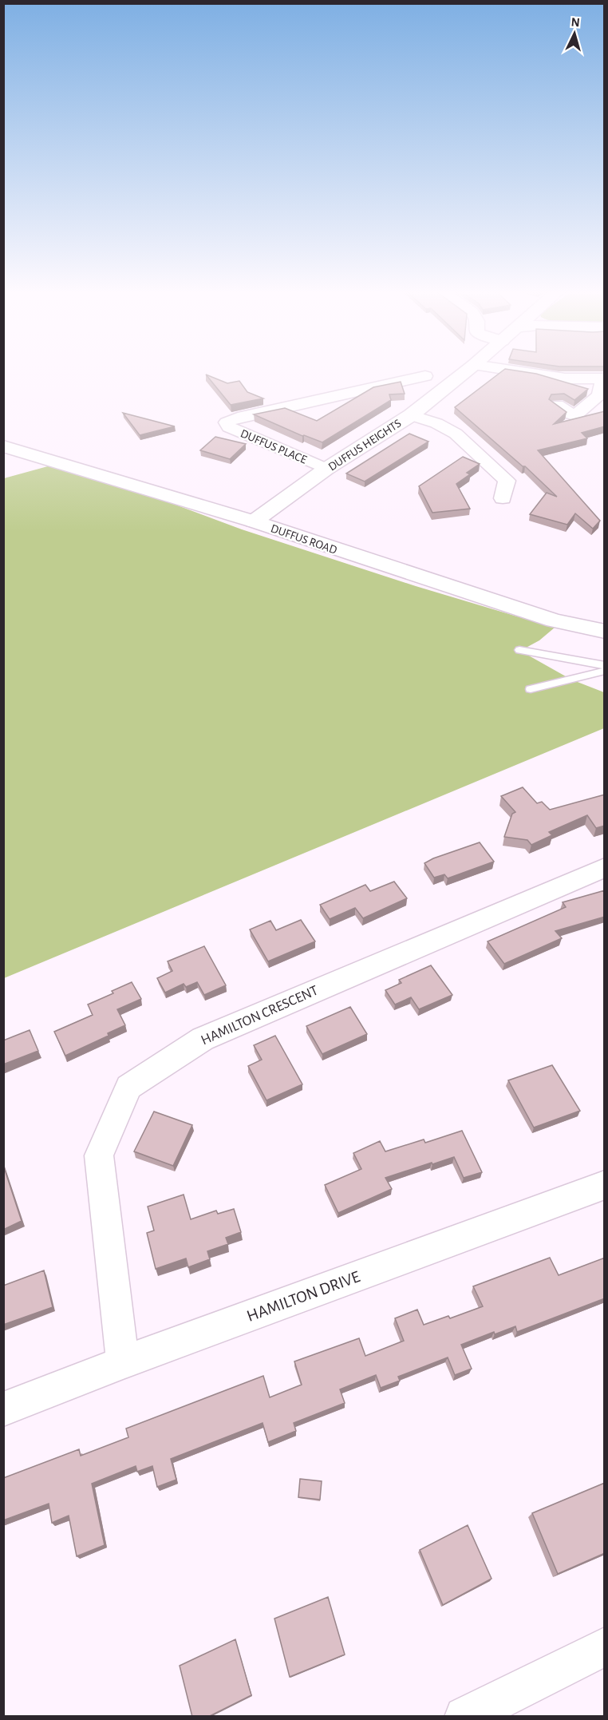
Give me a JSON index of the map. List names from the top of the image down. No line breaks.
{"streets":{"street":["DUFFUS HEIGHTS","DUFFUS PLACE","DUFFUS ROAD","HAMILTON CRESCENT","HAMILTON DRIVE"]},"crossings":[["DUFFUS HEIGHTS","DUFFUS PLACE"],["DUFFUS HEIGHTS","DUFFUS ROAD"],["HAMILTON CRESCENT","HAMILTON DRIVE"]],"north":"top"}
